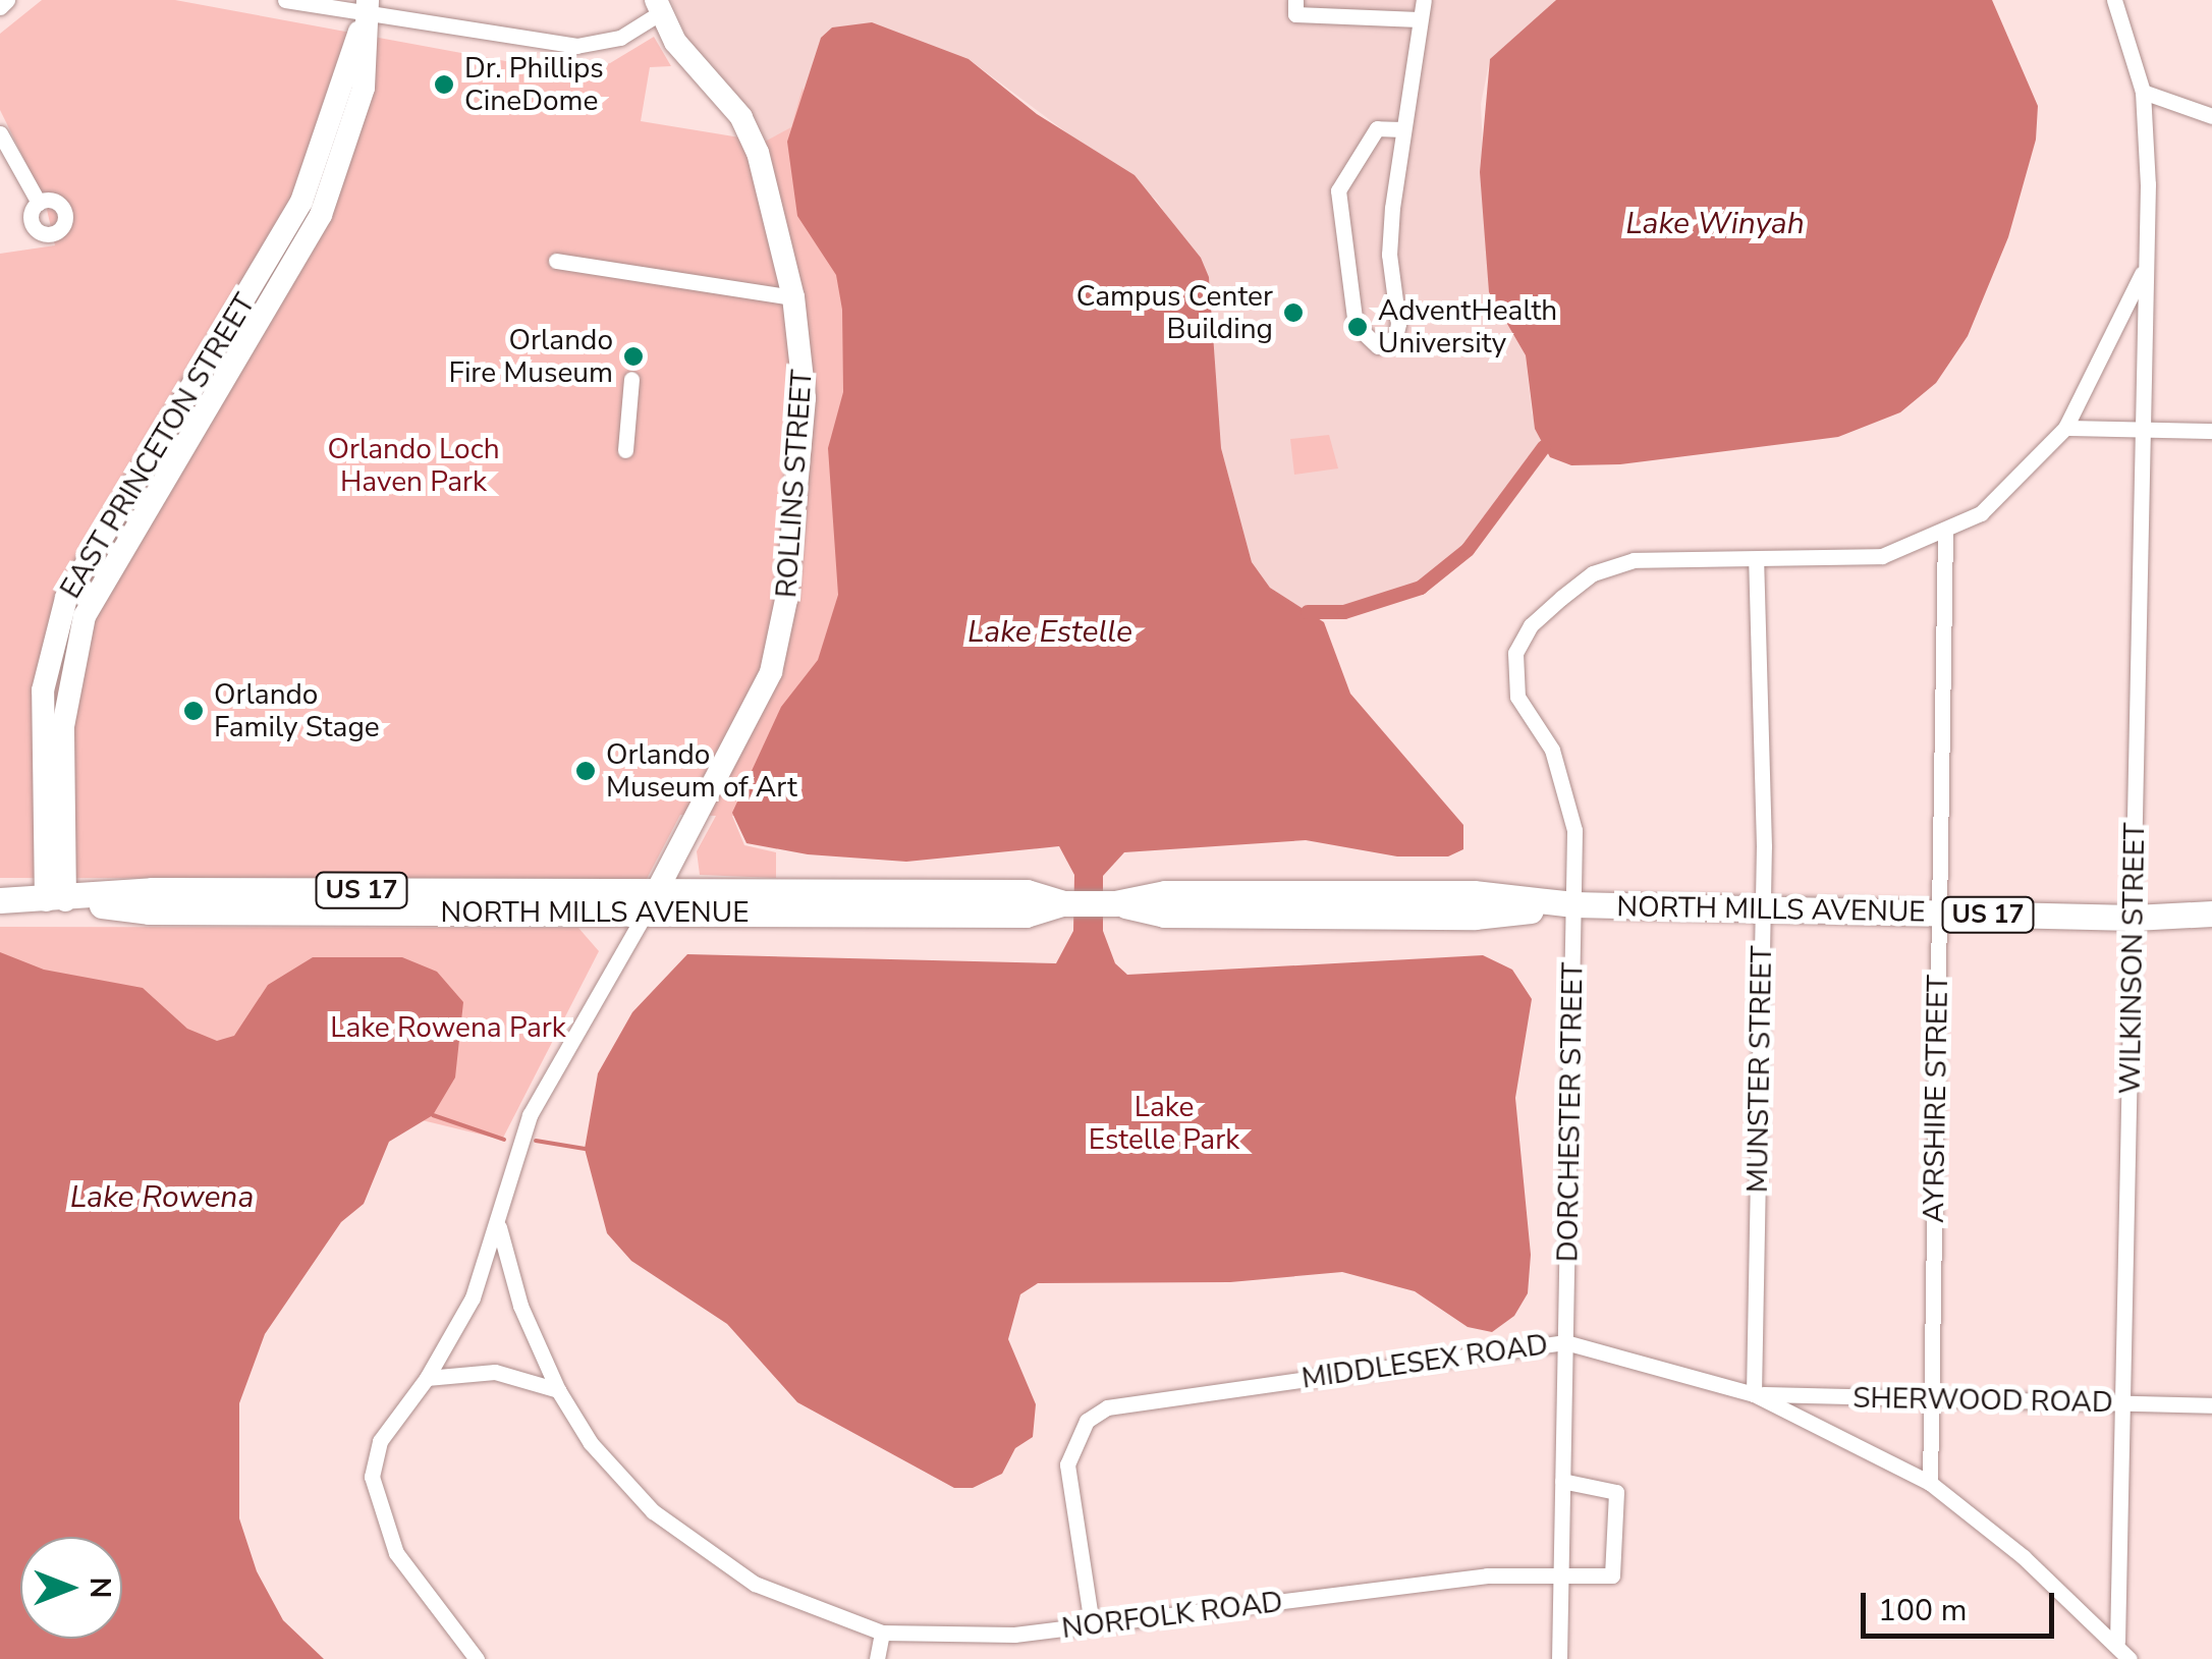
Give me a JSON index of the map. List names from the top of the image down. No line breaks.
{"streets":{"main road":["US 17","NORTH MILLS AVENUE"],"street":["EAST PRINCETON STREET","ROLLINS STREET","WILKINSON STREET","MUNSTER STREET","AYRSHIRE STREET","DORCHESTER STREET","MIDDLESEX ROAD","SHERWOOD ROAD","NORFOLK ROAD"]},"crossings":[["EAST PRINCETON STREET","NORTH MILLS AVENUE"],["ROLLINS STREET","NORTH MILLS AVENUE"],["NORTH MILLS AVENUE","WILKINSON STREET"],["NORTH MILLS AVENUE","MUNSTER STREET"],["NORTH MILLS AVENUE","AYRSHIRE STREET"],["NORTH MILLS AVENUE","DORCHESTER STREET"],["WILKINSON STREET","MUNSTER STREET"],["WILKINSON STREET","AYRSHIRE STREET"],["WILKINSON STREET","DORCHESTER STREET"],["WILKINSON STREET","MIDDLESEX ROAD"],["WILKINSON STREET","SHERWOOD ROAD"],["MUNSTER STREET","DORCHESTER STREET"],["MUNSTER STREET","MIDDLESEX ROAD"],["MUNSTER STREET","SHERWOOD ROAD"],["AYRSHIRE STREET","MIDDLESEX ROAD"],["AYRSHIRE STREET","SHERWOOD ROAD"],["DORCHESTER STREET","MIDDLESEX ROAD"],["DORCHESTER STREET","NORFOLK ROAD"],["MIDDLESEX ROAD","SHERWOOD ROAD"],["MIDDLESEX ROAD","NORFOLK ROAD"]],"water":["Lake Winyah","Lake Estelle","Lake Rowena"],"parks":["Orlando Loch Haven Park","Lake Rowena Park","Lake Estelle Park"],"places":["Dr. Phillips CineDome","Campus Center Building","AdventHealth University","Orlando Fire Museum","Orlando Family Stage","Orlando Museum of Art"],"scale_bar":"100 m","north":"right"}
